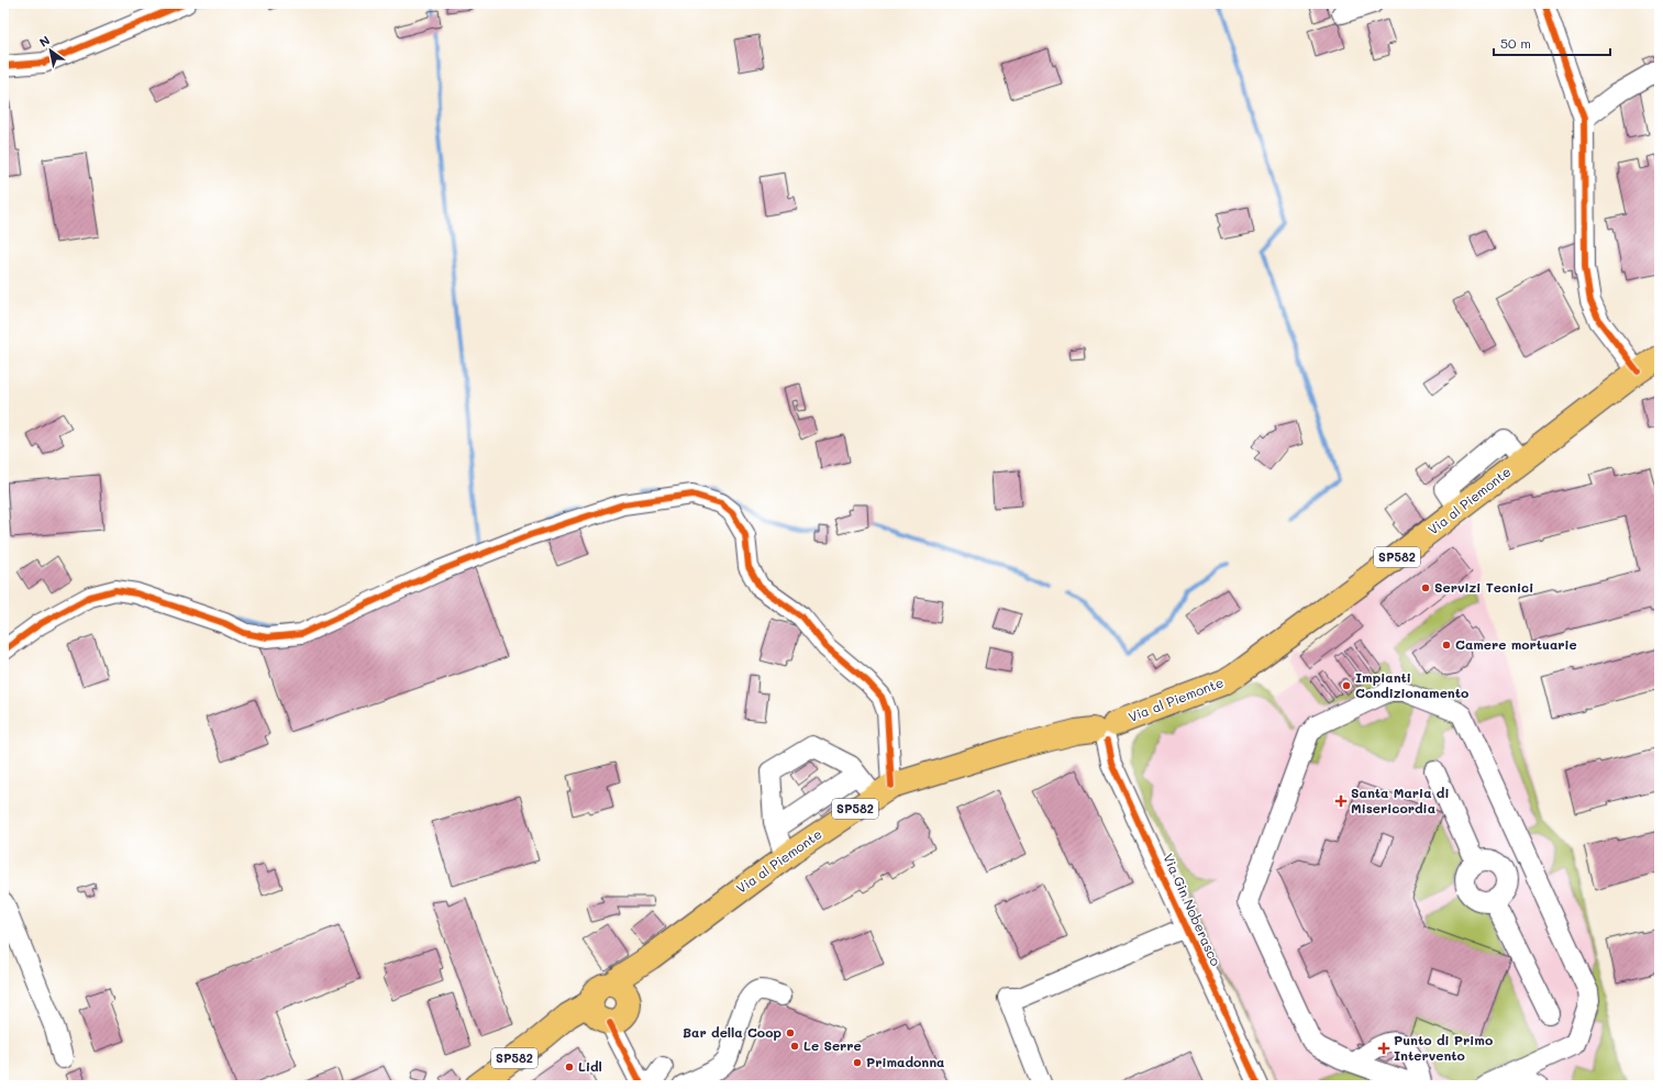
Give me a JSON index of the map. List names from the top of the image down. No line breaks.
{"streets":{"main road":["Via al Piemonte","SP582"],"street":["Via Gin Noberasco"]},"crossings":[["Via al Piemonte","Via Gin Noberasco"]],"places":{"other":["Servizi Tecnici","Camere mortuarie","Impianti Condizionamento","Bar della Coop","Le Serre","Primadonna","Lidl"],"health":["Santa Maria di Misericordia","Punto di Primo Intervento"]},"scale_bar":"50 m","north":"top left"}
